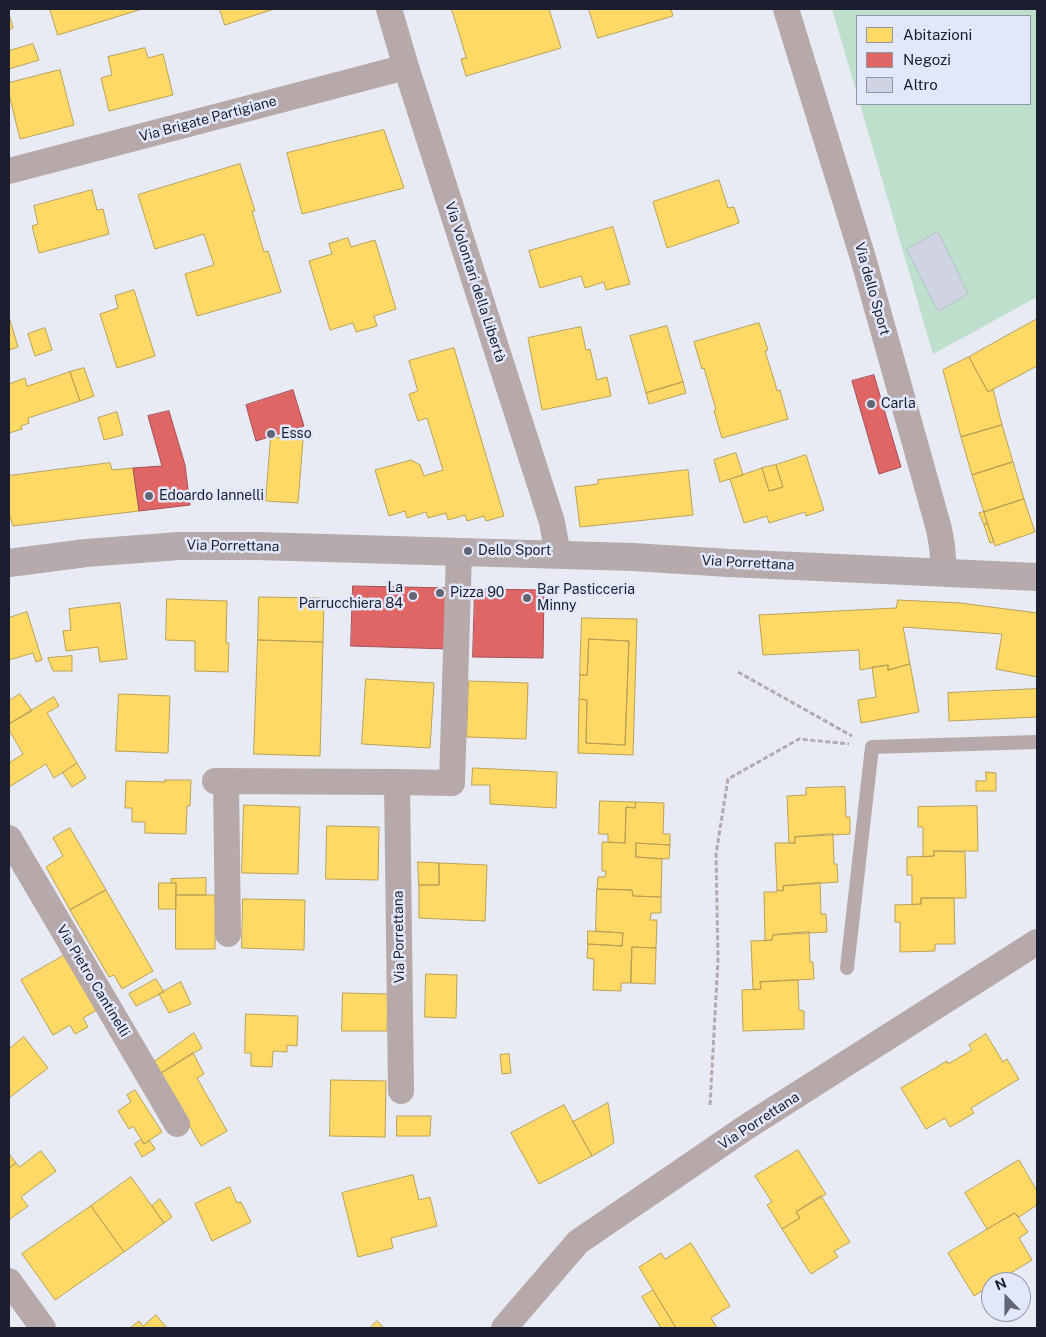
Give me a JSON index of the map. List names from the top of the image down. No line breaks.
{"streets":{"main road":["Via Porrettana"],"street":["Via Brigate Partigiane","Via Volontari della Libertà","Via dello Sport","Via Pietro Cantinelli"]},"crossings":[["Via Brigate Partigiane","Via Volontari della Libertà"],["Via Volontari della Libertà","Via Porrettana"],["Via dello Sport","Via Porrettana"]],"places":["Carla","Esso","Edoardo Iannelli","Dello Sport","Pizza 90","La Parrucchiera 84","Bar Pasticceria Minny"],"legend":["Abitazioni","Negozi","Altro"],"north":"top"}
